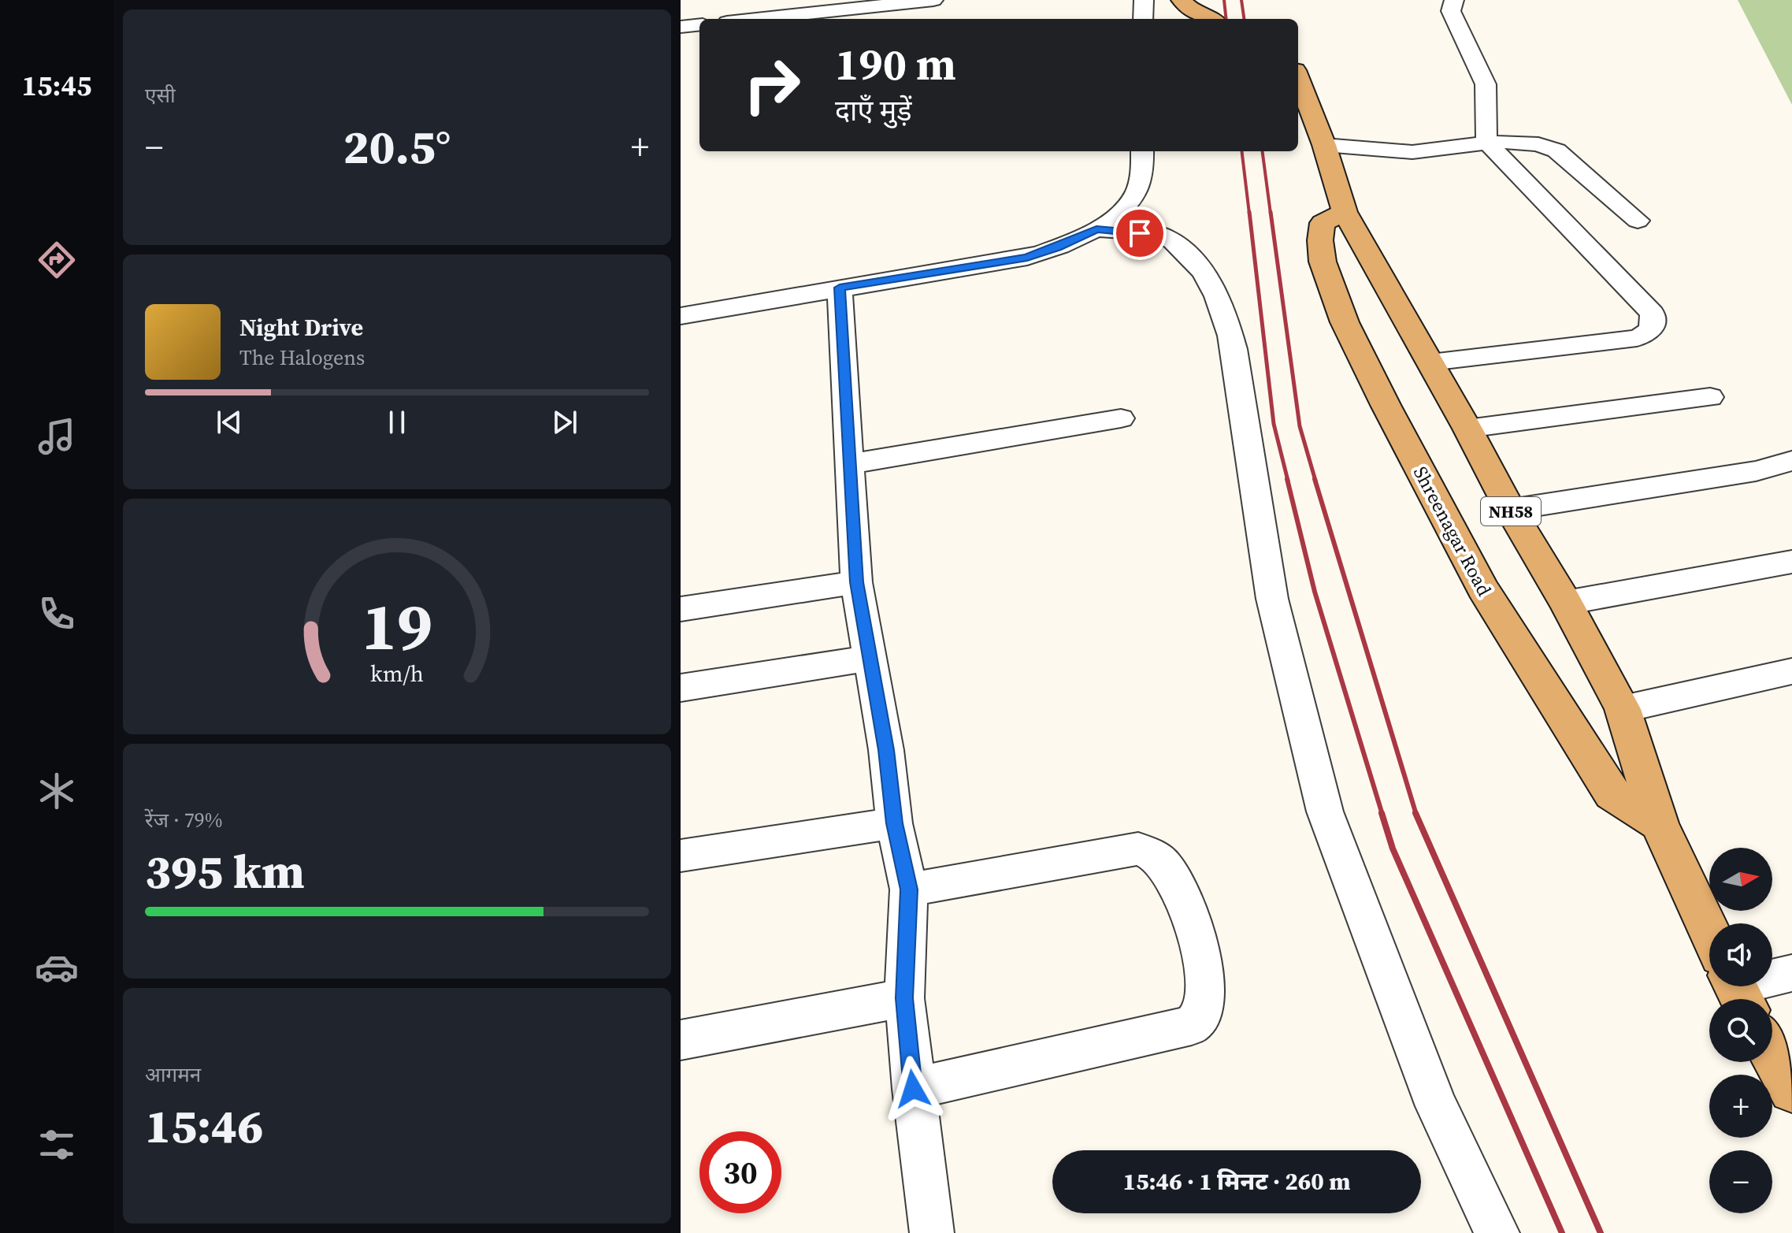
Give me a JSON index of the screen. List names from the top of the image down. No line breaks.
{"streets":{"highway":["NH58","Shreenagar Road"]},"north":"right","page":{"tabs":"15:45","tile":["एसी",["रेंज · 79%","395 km"],["आगमन","15:46"]],"turn":["190 m","दाएँ मुड़ें"],"heat":["−","20.5°","+"],"song":["Night Drive","The Halogens"],"map_buttons":["+","−"],"limit":"30","trip":"15:46 · 1 मिनट · 260 m","gauge":["19","km/h"]}}
